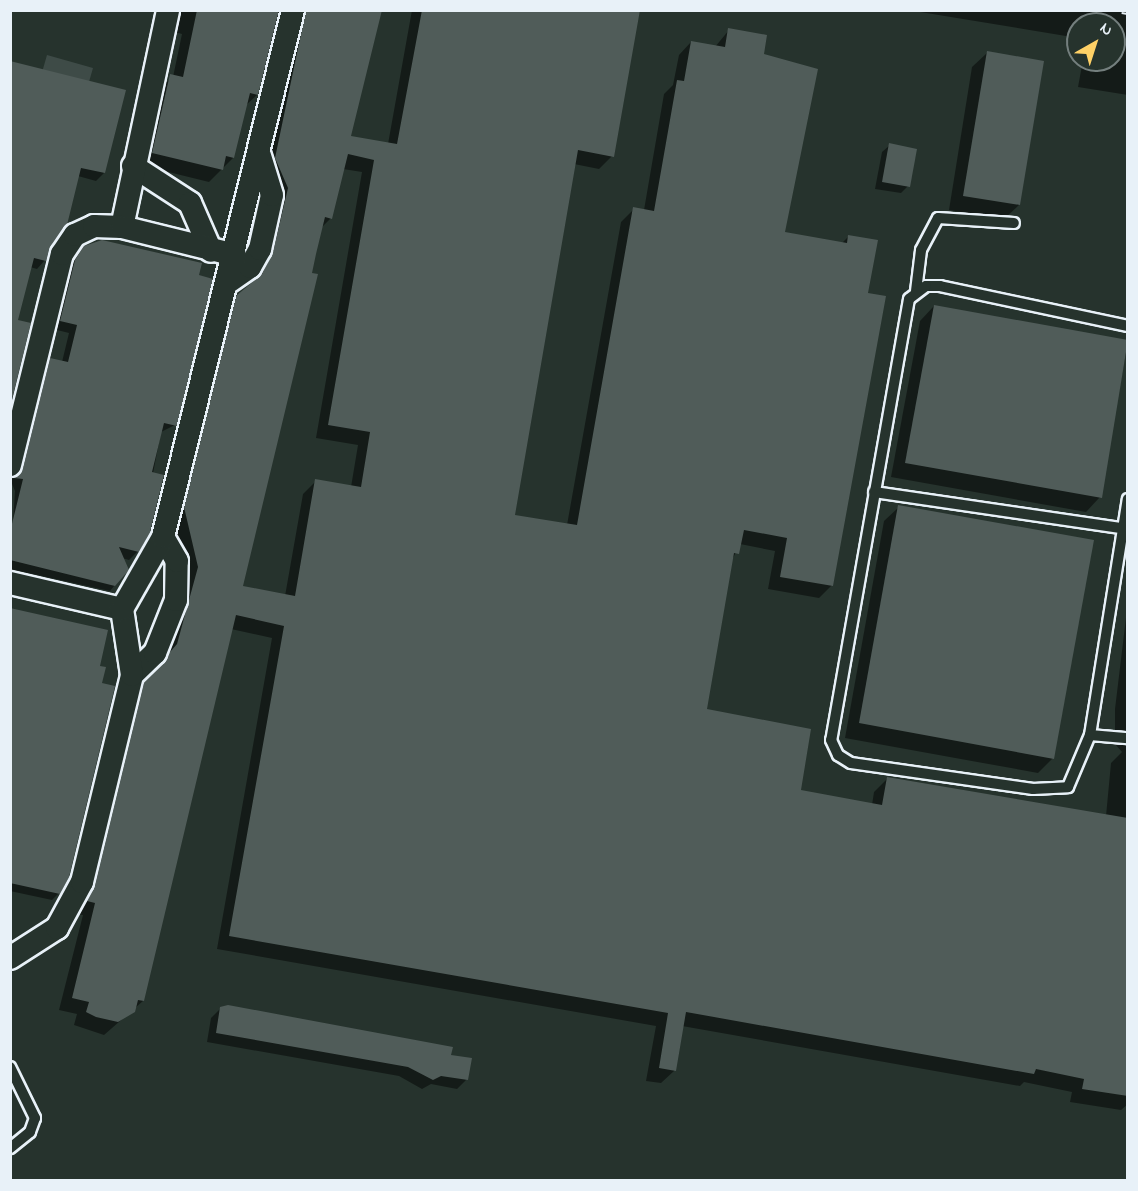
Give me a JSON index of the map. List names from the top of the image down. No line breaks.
{"north":"top right"}
